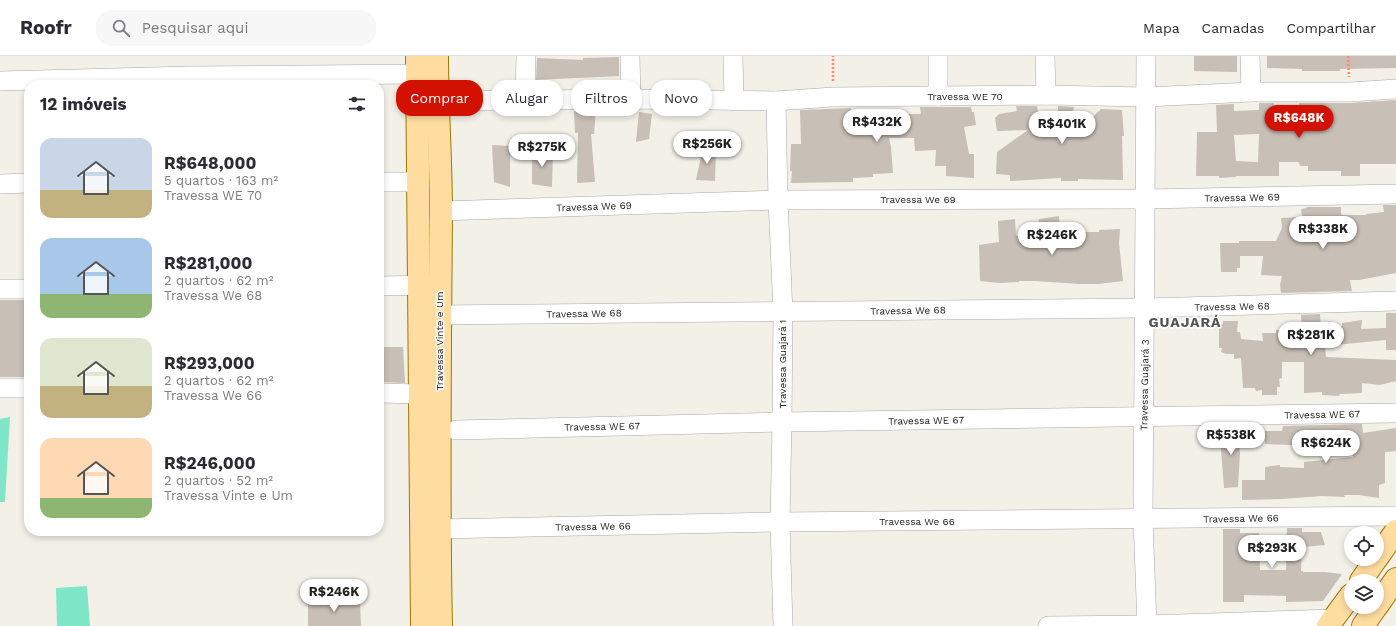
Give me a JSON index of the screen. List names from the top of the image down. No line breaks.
{"streets":{"main road":["Travessa Vinte e Um"],"street":["Travessa WE 70","Travessa We 69","Travessa We 68","Travessa Guajará 1","Travessa Guajará 3","Travessa WE 67","Travessa We 66"]},"crossings":[["Travessa WE 70","Travessa Guajará 1"],["Travessa WE 70","Travessa Guajará 3"],["Travessa We 69","Travessa Vinte e Um"],["Travessa We 69","Travessa Guajará 1"],["Travessa We 69","Travessa Guajará 3"],["Travessa We 68","Travessa Vinte e Um"],["Travessa We 68","Travessa Guajará 1"],["Travessa We 68","Travessa Guajará 3"],["Travessa Vinte e Um","Travessa We 66"],["Travessa Guajará 1","Travessa WE 67"],["Travessa Guajará 1","Travessa We 66"],["Travessa Guajará 3","Travessa WE 67"],["Travessa Guajará 3","Travessa We 66"]],"districts":["GUAJARÁ"],"page":{"header":"Roofr","search":"Pesquisar aqui","nav":["Mapa","Camadas","Compartilhar"],"chip":["Comprar","Alugar","Filtros","Novo"],"heading":"12 imóveis","price":["R$648K","R$432K","R$401K","R$256K","R$275K","R$338K","R$246K","R$281K","R$538K","R$624K","R$293K","R$246K"],"list":[{"name":"R$648,000","note":"5 quartos · 163 m² · Travessa WE 70"},{"name":"R$281,000","note":"2 quartos · 62 m² · Travessa We 68"},{"name":"R$293,000","note":"2 quartos · 62 m² · Travessa We 66"},{"name":"R$246,000","note":"2 quartos · 52 m² · Travessa Vinte e Um"}]}}
